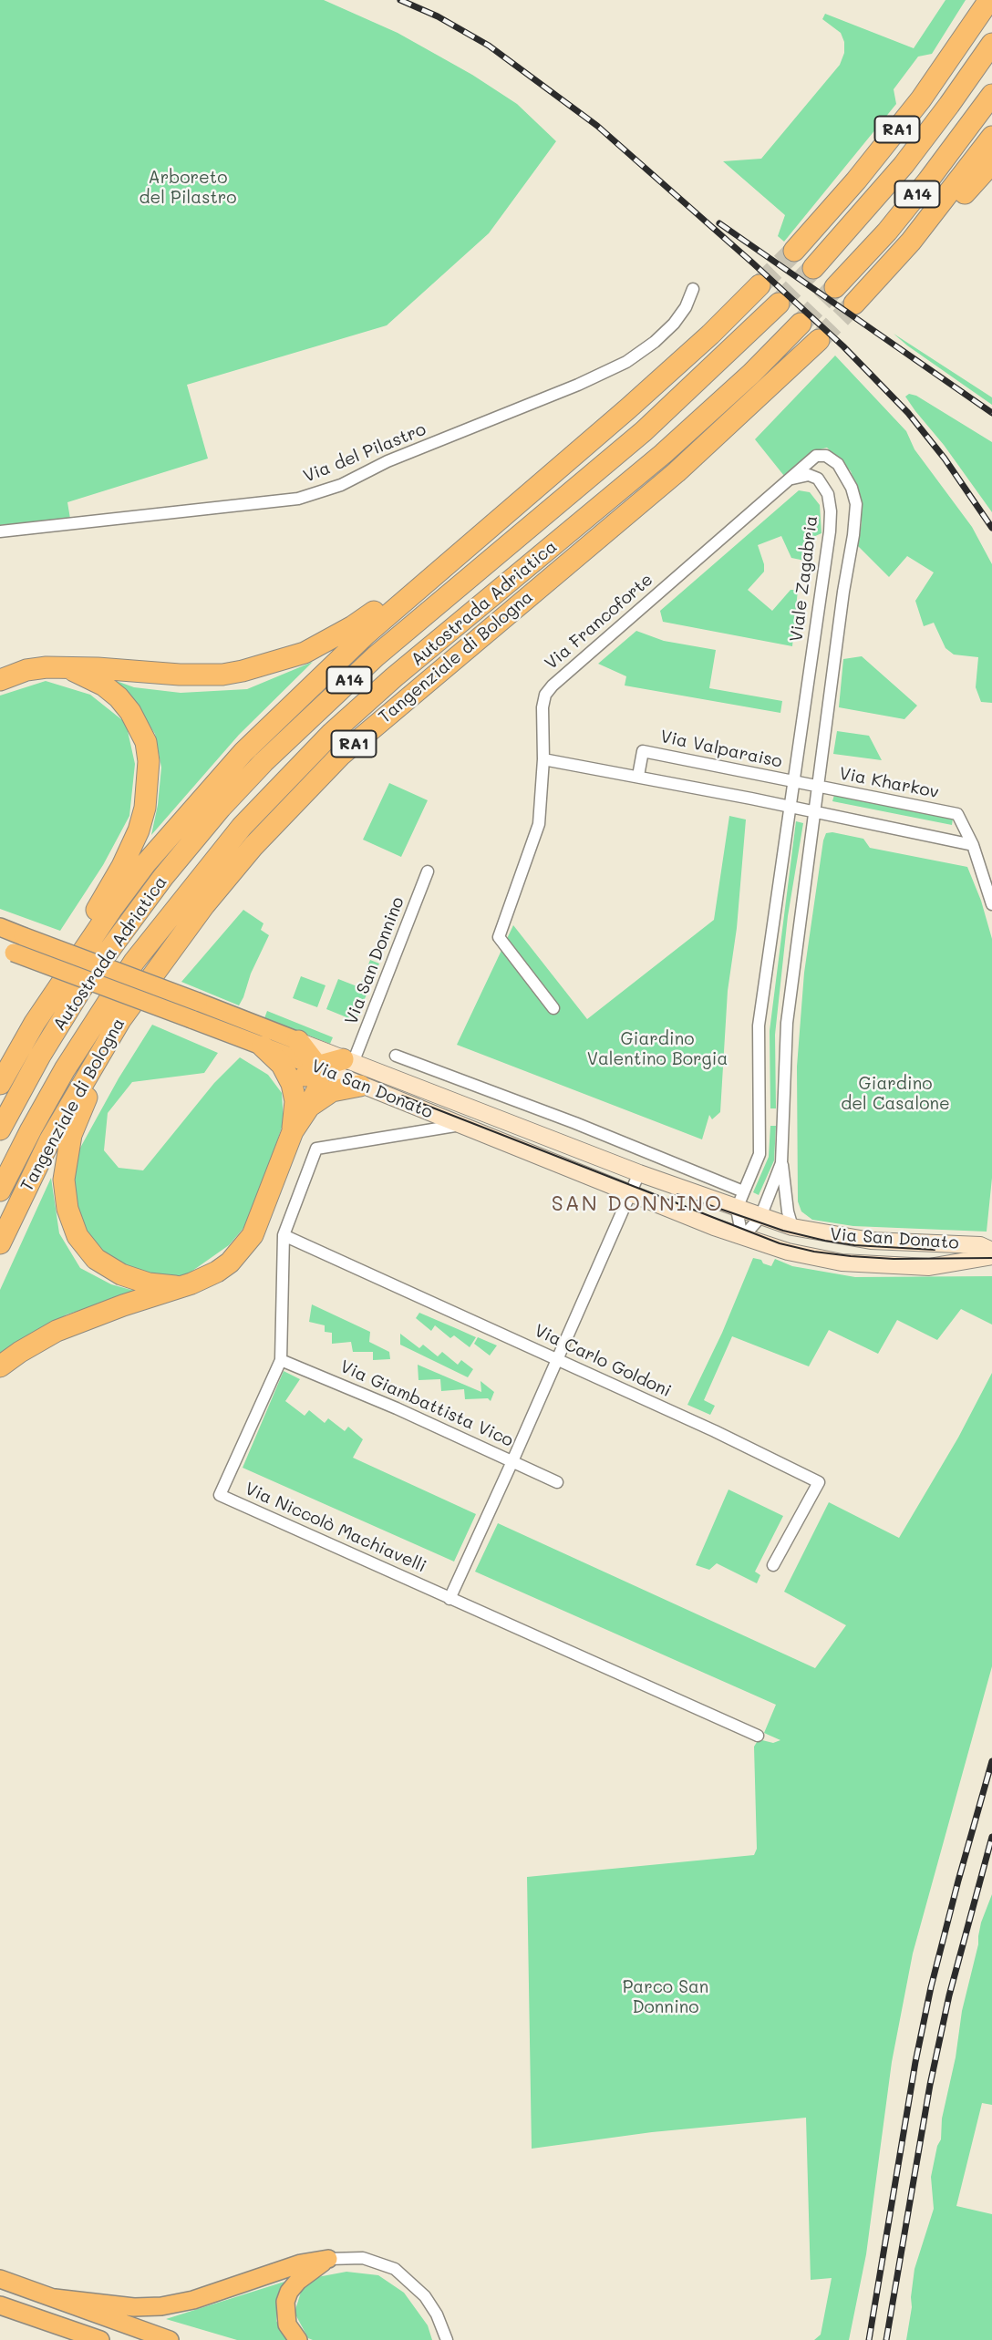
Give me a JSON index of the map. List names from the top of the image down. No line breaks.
{"streets":{"highway":["RA1","A14","Autostrada Adriatica","Tangenziale di Bologna"],"main road":["Via San Donato"],"street":["Via del Pilastro","Viale Zagabria","Via Francoforte","Via Valparaiso","Via Kharkov","Via San Donnino","Via Carlo Goldoni","Via Giambattista Vico","Via Niccolò Machiavelli"]},"crossings":[["Viale Zagabria","Via Francoforte"],["Viale Zagabria","Via Valparaiso"],["Viale Zagabria","Via San Donato"],["Via Valparaiso","Via Kharkov"],["Via San Donnino","Via San Donato"],["Via San Donato","Via Niccolò Machiavelli"],["Via Carlo Goldoni","Via Niccolò Machiavelli"],["Via Giambattista Vico","Via Niccolò Machiavelli"]],"districts":["SAN DONNINO"],"parks":["Arboreto del Pilastro","Giardino Valentino Borgia","Giardino del Casalone","Parco San Donnino"]}
